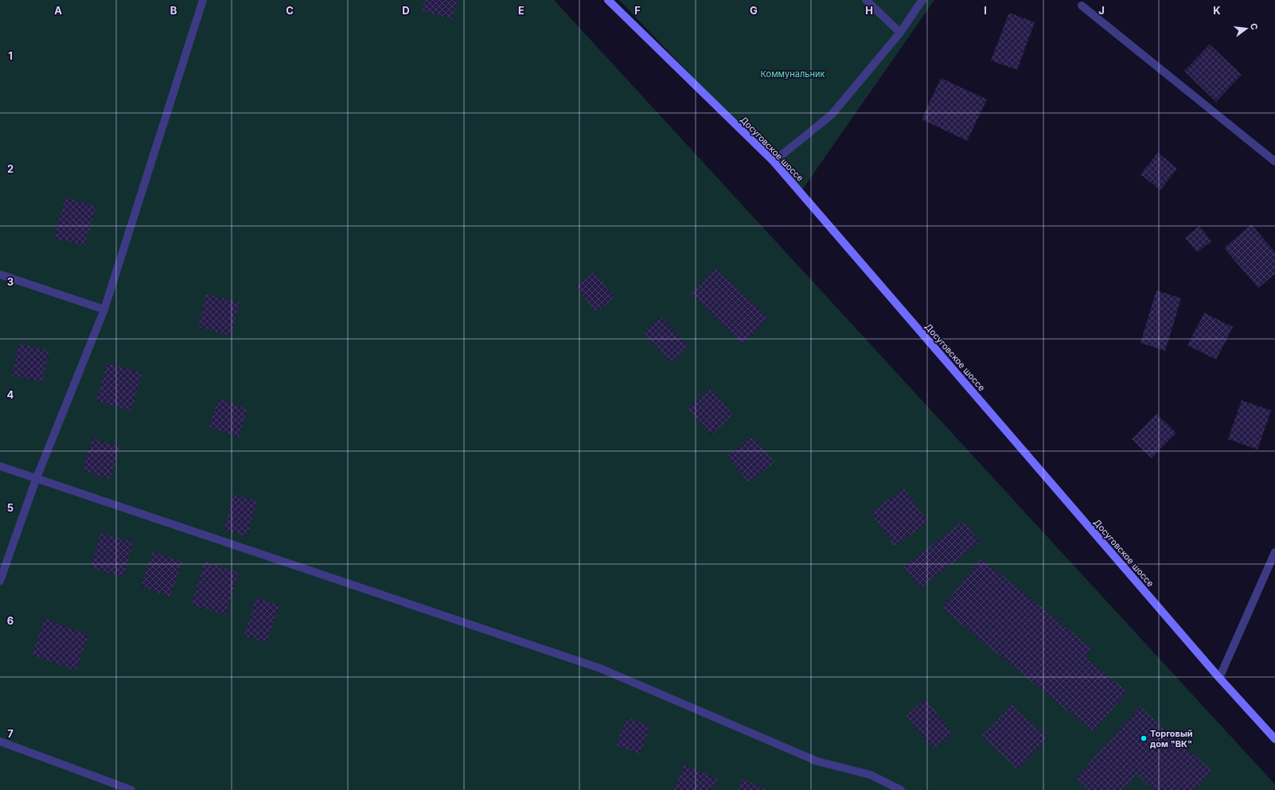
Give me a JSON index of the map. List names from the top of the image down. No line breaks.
{"streets":{"main road":["Досуговское шоссе"]},"parks":["Коммунальник"],"places":["Торговый дом \"ВК\""],"north":"right","grid":{"columns":["A","B","C","D","E","F","G","H","I","J","K"],"rows":["1","2","3","4","5","6","7"]}}
